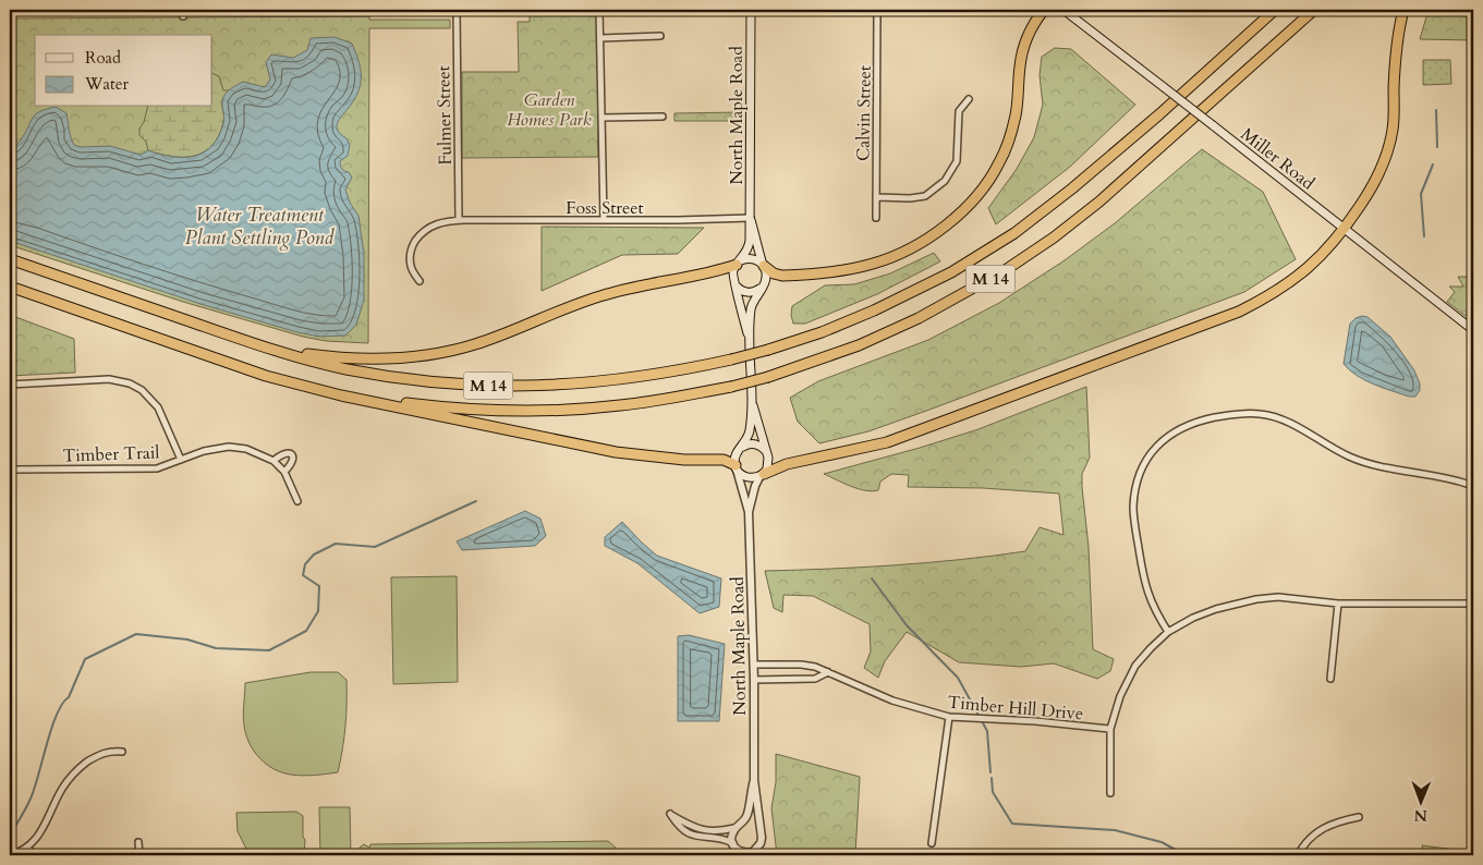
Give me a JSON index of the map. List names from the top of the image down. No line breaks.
{"streets":{"highway":["M 14"],"main road":["North Maple Road","Miller Road"],"street":["Calvin Street","Fulmer Street","Foss Street","Timber Trail","Timber Hill Drive"]},"crossings":[["Fulmer Street","Foss Street"],["North Maple Road","Foss Street"],["North Maple Road","Timber Hill Drive"]],"water":["Water Treatment Plant Settling Pond"],"parks":["Garden Homes Park"],"legend":["Road","Water"],"north":"bottom"}
